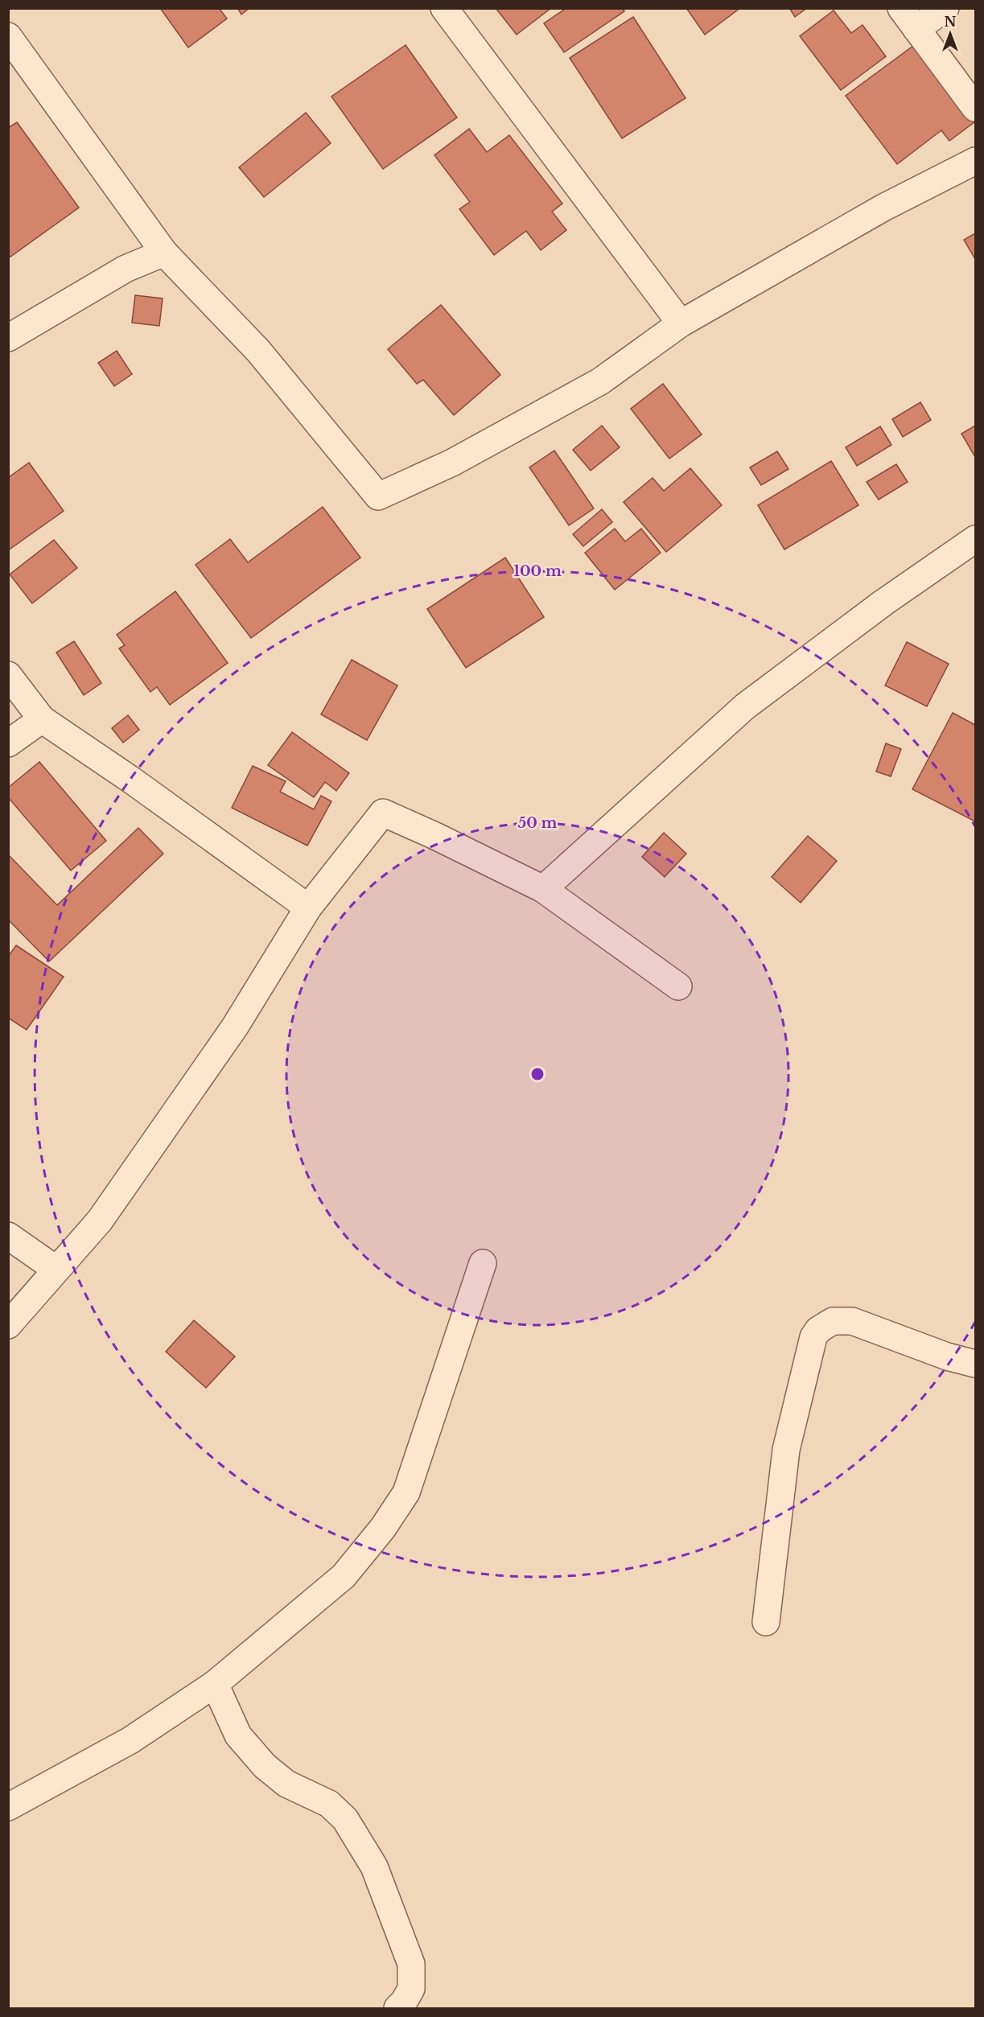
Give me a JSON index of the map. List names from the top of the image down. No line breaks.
{"north":"top","rings":["100 m","50 m"]}
